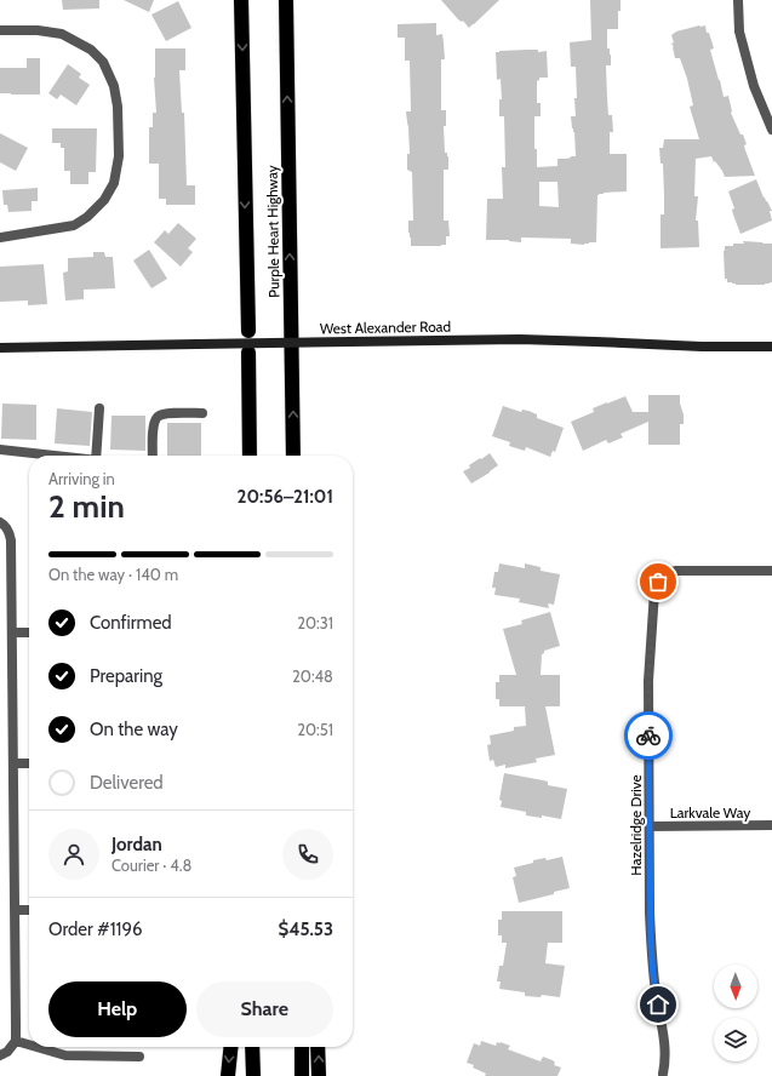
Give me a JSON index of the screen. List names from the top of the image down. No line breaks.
{"streets":{"highway":["Purple Heart Highway"],"main road":["West Alexander Road"],"street":["Larkvale Way","Hazelridge Drive"]},"crossings":[["Larkvale Way","Hazelridge Drive"]],"north":"bottom","page":{"heading":["2 min","Arriving in","20:56–21:01"],"panel":["Jordan","Courier · 4.8","Order #1196","$45.53"],"bar":"On the way · 140 m","list":[["Confirmed","20:31"],["Preparing","20:48"],["On the way","20:51"],"Delivered"],"buttons":["Help","Share"]}}
